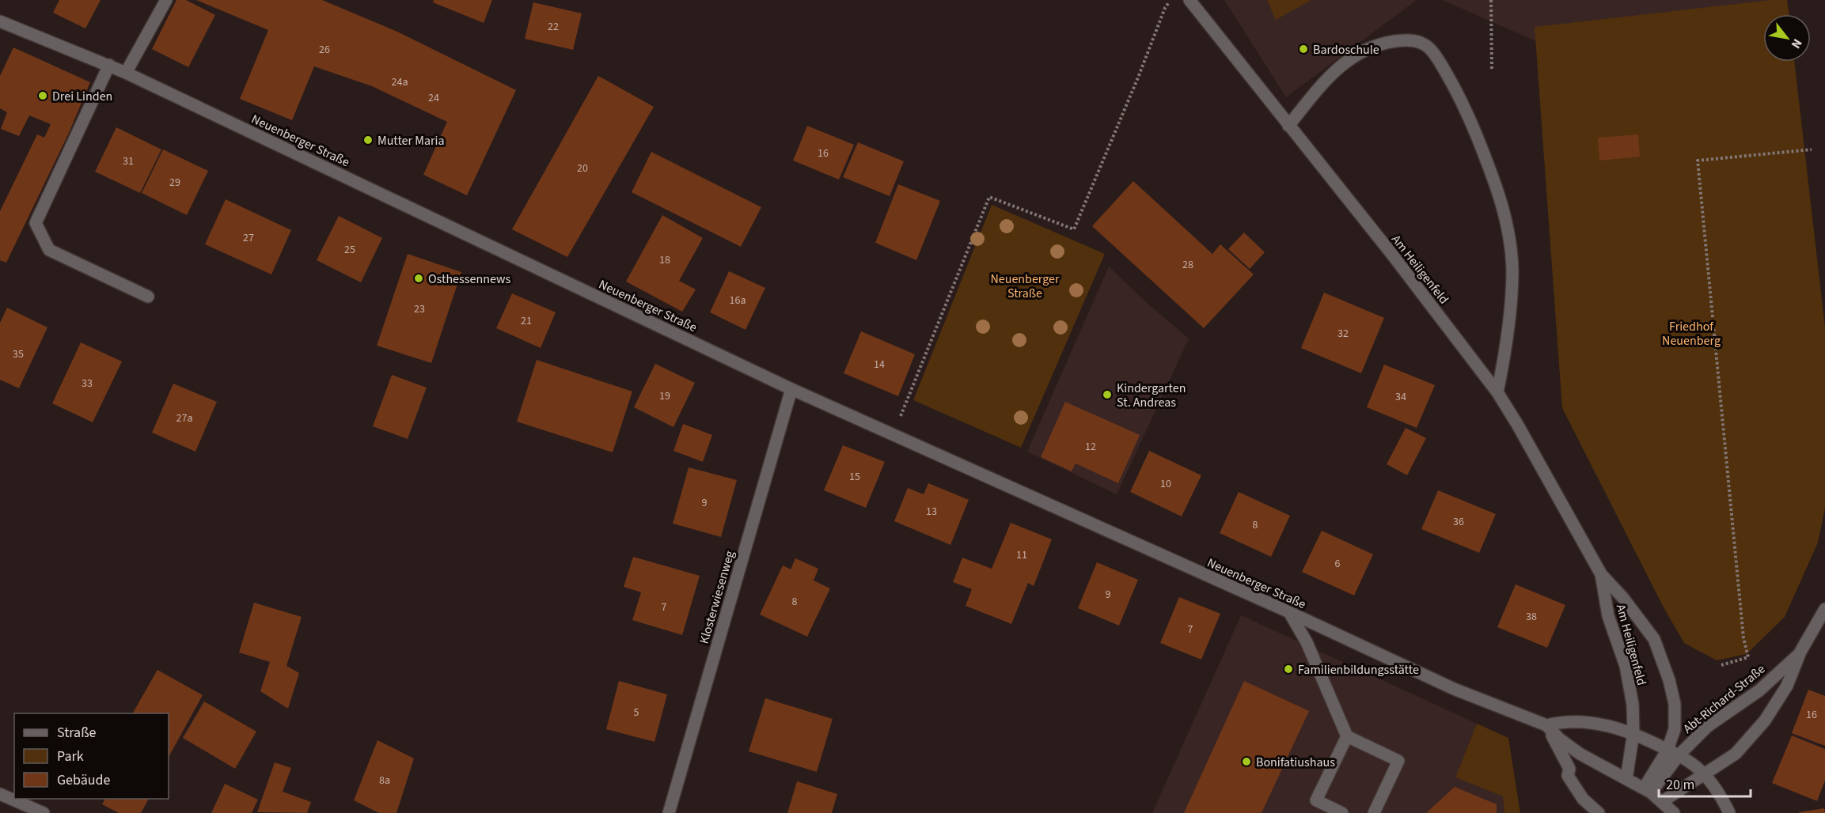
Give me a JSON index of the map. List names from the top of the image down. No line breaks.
{"streets":{"street":["Neuenberger Straße","Am Heiligenfeld","Klosterwiesenweg","Abt-Richard-Straße"]},"crossings":[["Neuenberger Straße","Am Heiligenfeld"],["Neuenberger Straße","Klosterwiesenweg"],["Neuenberger Straße","Abt-Richard-Straße"],["Am Heiligenfeld","Abt-Richard-Straße"]],"parks":["Neuenberger Straße","Friedhof Neuenberg"],"places":["Bardoschule","Drei Linden","Mutter Maria","Osthessennews","Kindergarten St. Andreas","Familienbildungsstätte","Bonifatiushaus"],"house_numbers":["22","26","24a","24","16","31","20","29","27","25","18","28","16a","23","21","32","35","14","33","19","34","27a","12","15","10","9","13","36","8","11","6","9","8","7","38","7","5","16","8a"],"legend":["Straße","Park","Gebäude"],"scale_bar":"20 m","north":"bottom right"}
